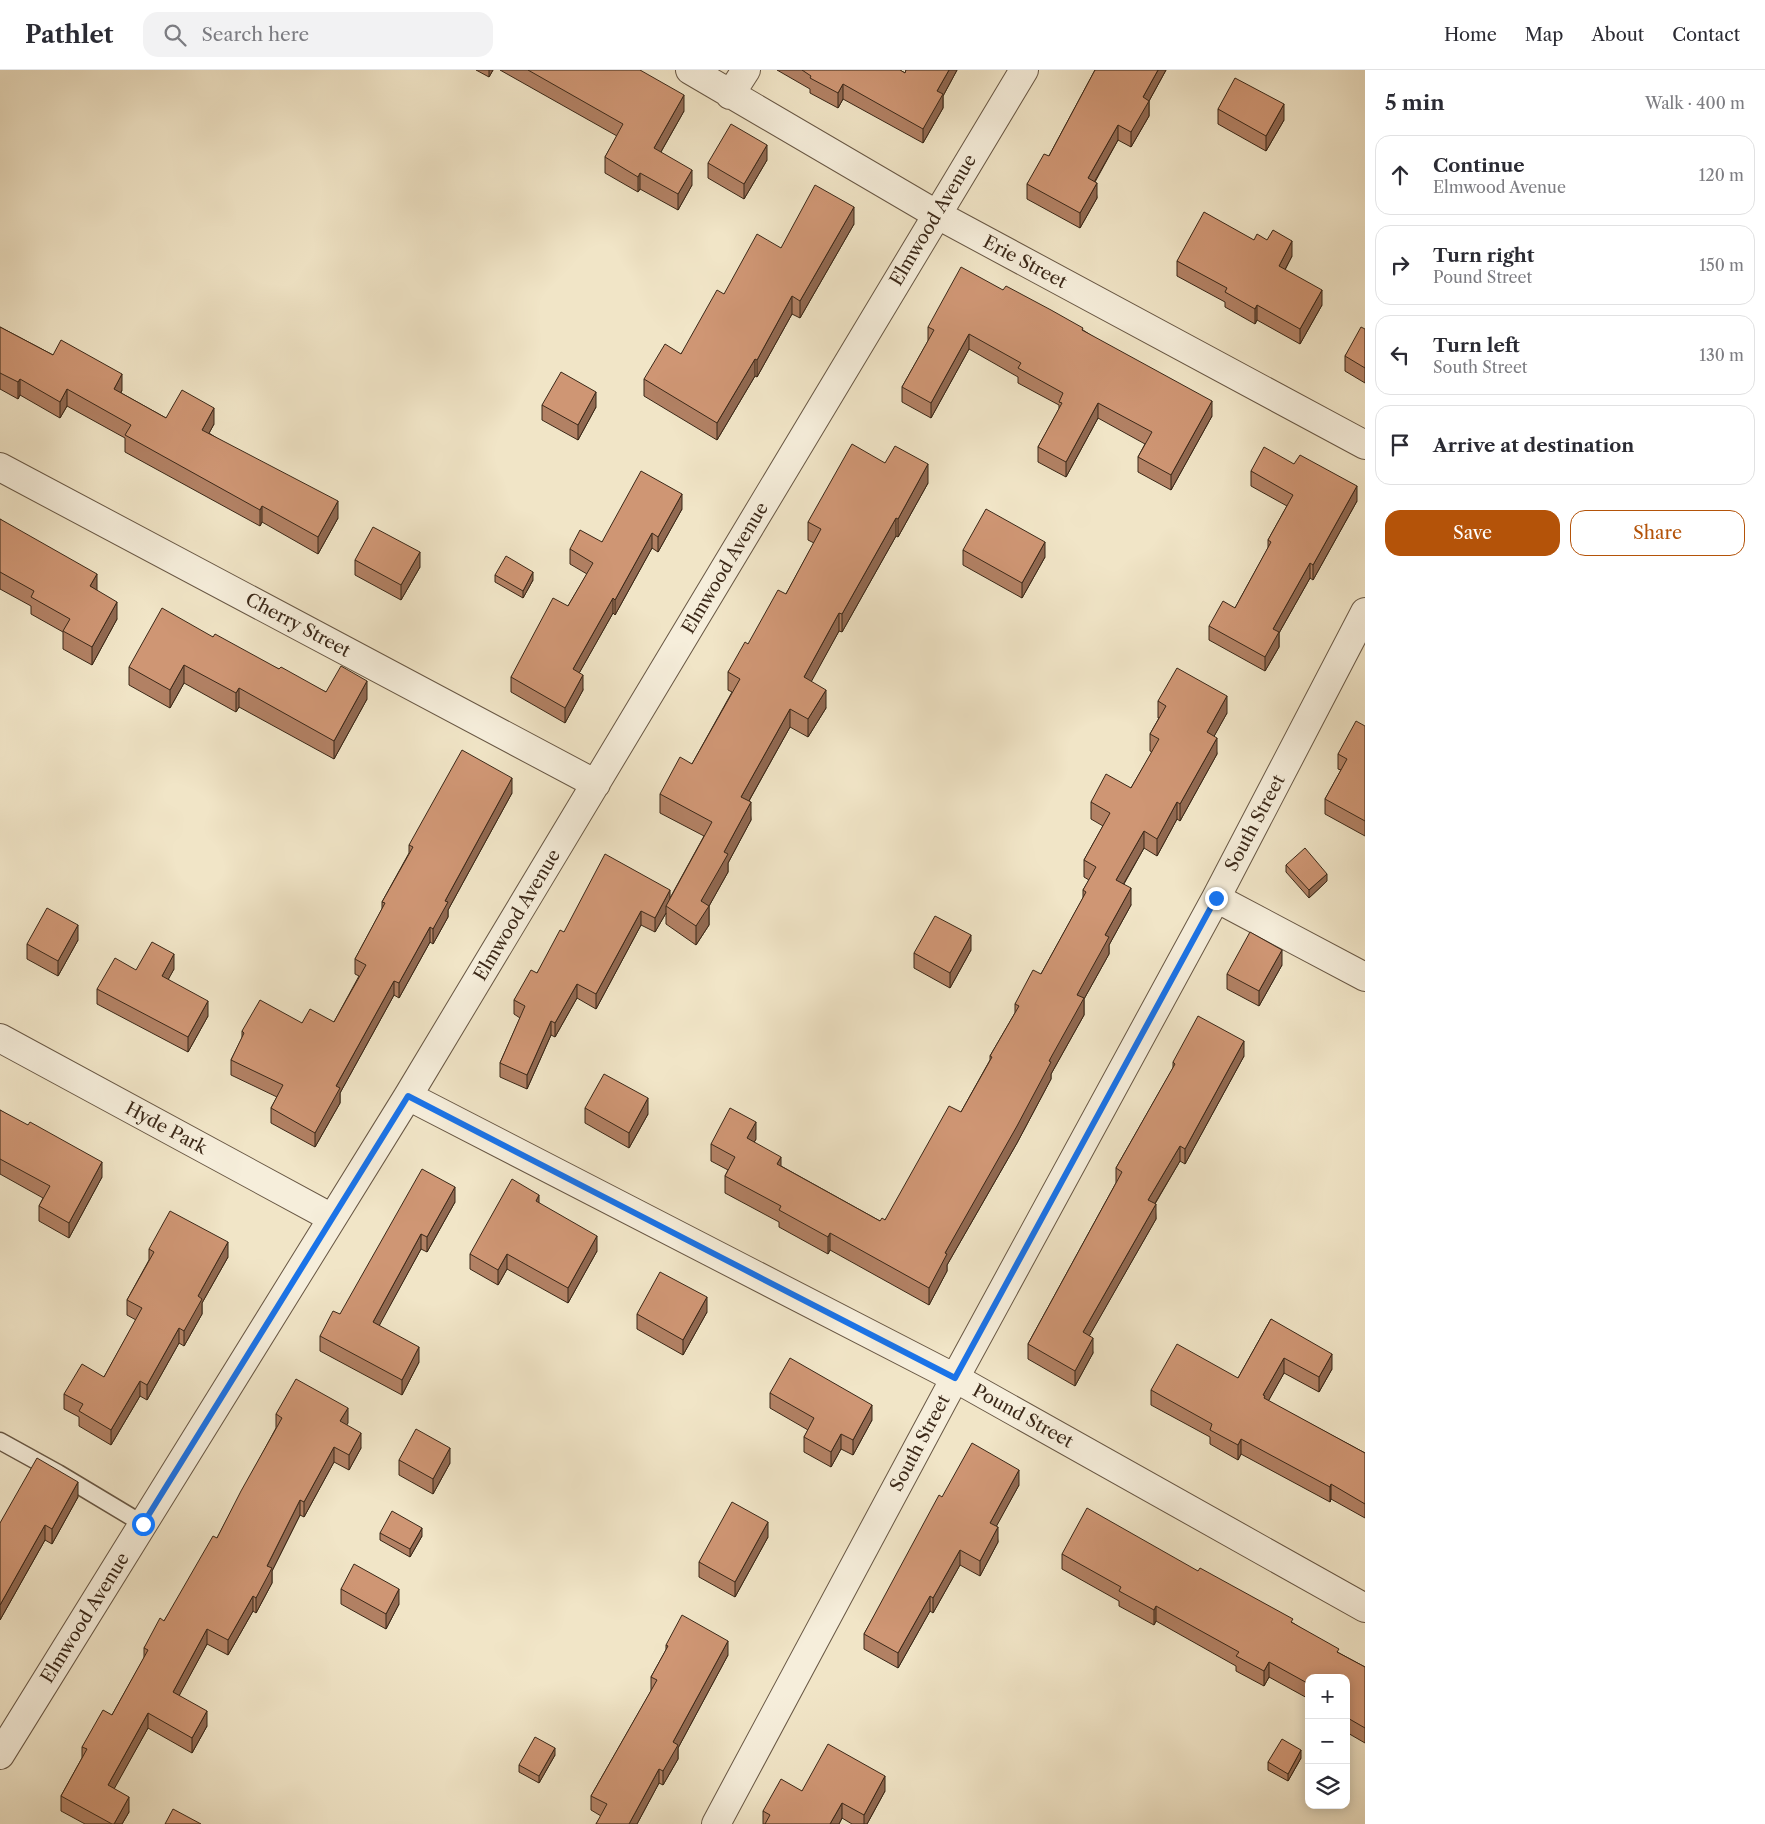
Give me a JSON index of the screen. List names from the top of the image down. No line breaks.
{"streets":{"street":["Elmwood Avenue","Erie Street","Cherry Street","South Street","Hyde Park","Pound Street"]},"crossings":[["Elmwood Avenue","Erie Street"],["Elmwood Avenue","Cherry Street"],["Elmwood Avenue","Hyde Park"],["Elmwood Avenue","Pound Street"],["South Street","Pound Street"]],"page":{"header":"Pathlet","search":"Search here","nav":["Home","Map","About","Contact"],"heading":["5 min","Walk · 400 m"],"list":[["Continue","Elmwood Avenue","120 m"],["Turn right","Pound Street","150 m"],["Turn left","South Street","130 m"],"Arrive at destination"],"buttons":["Save","Share"],"map_buttons":["+","−"]}}
